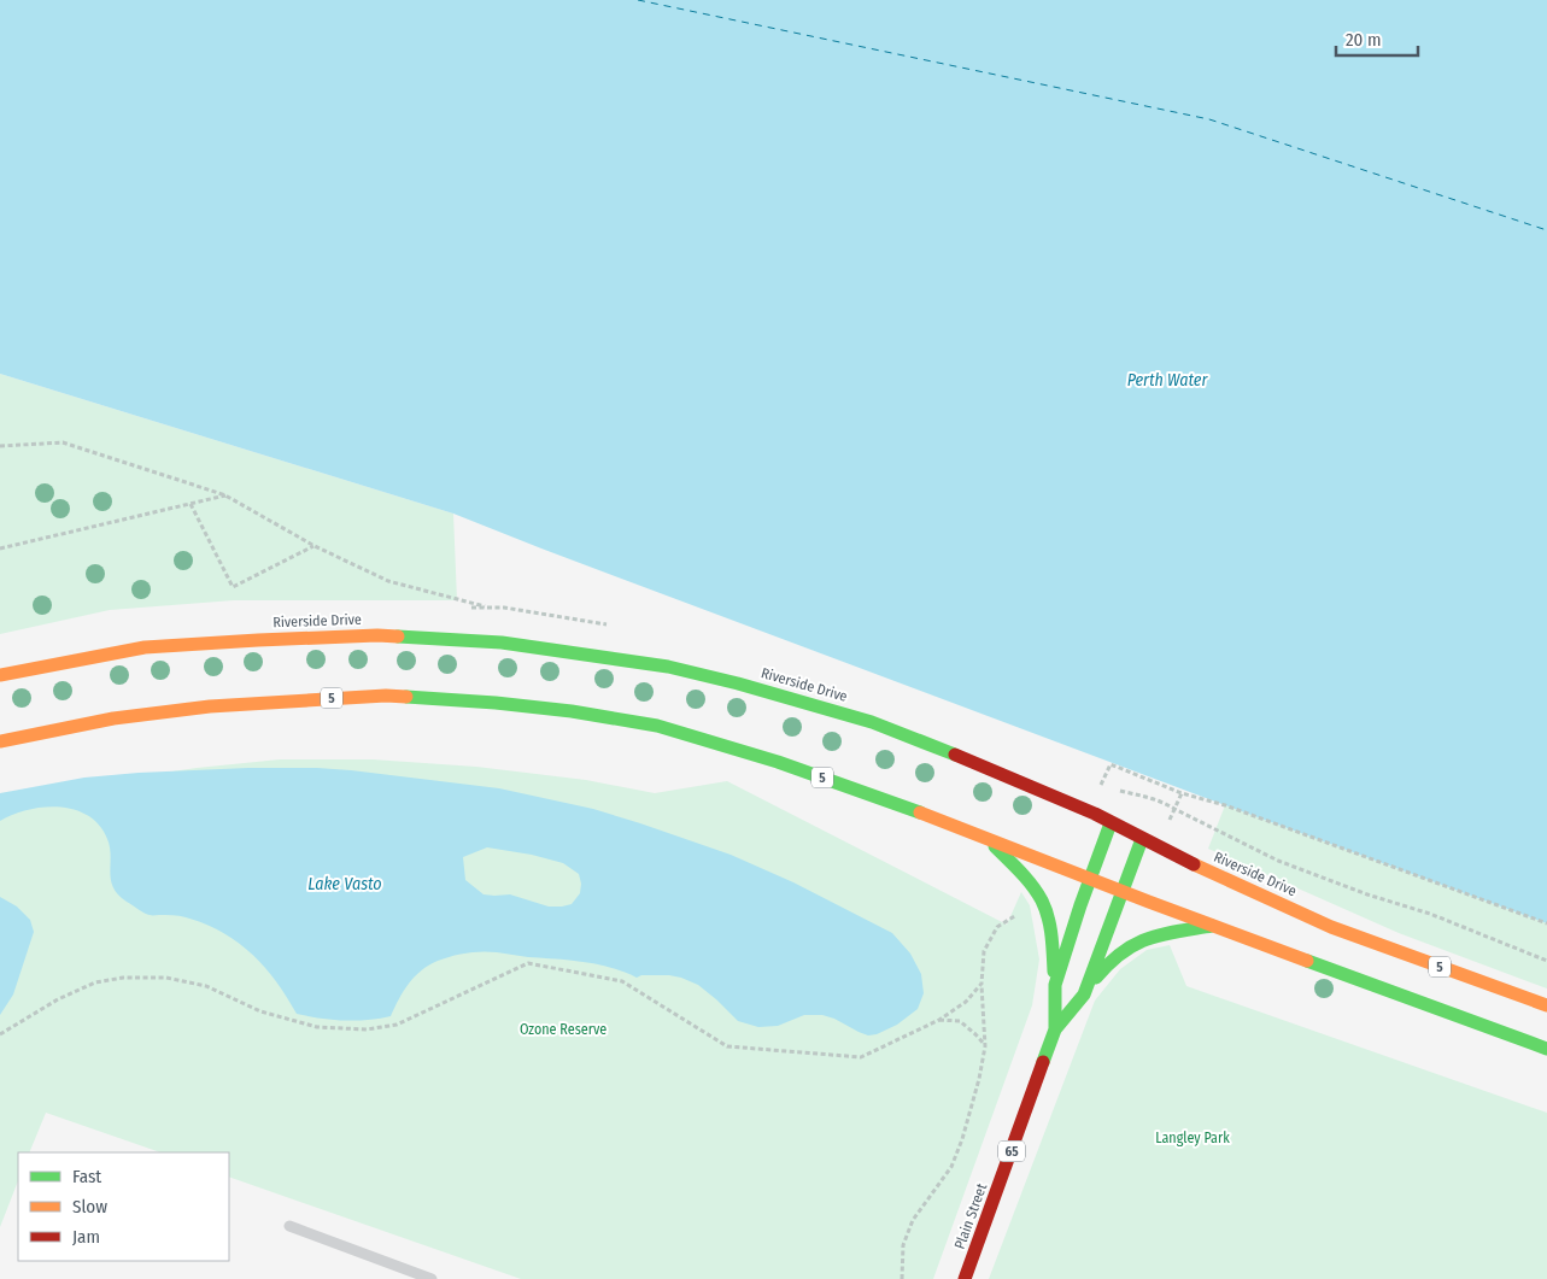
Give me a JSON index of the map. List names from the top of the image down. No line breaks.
{"streets":{"main road":["Riverside Drive","5","65","Plain Street"]},"crossings":[["Riverside Drive","Plain Street"],["5","Plain Street"]],"water":["Perth Water","Lake Vasto"],"parks":["Ozone Reserve","Langley Park"],"legend":["Fast","Slow","Jam"],"scale_bar":"20 m"}
